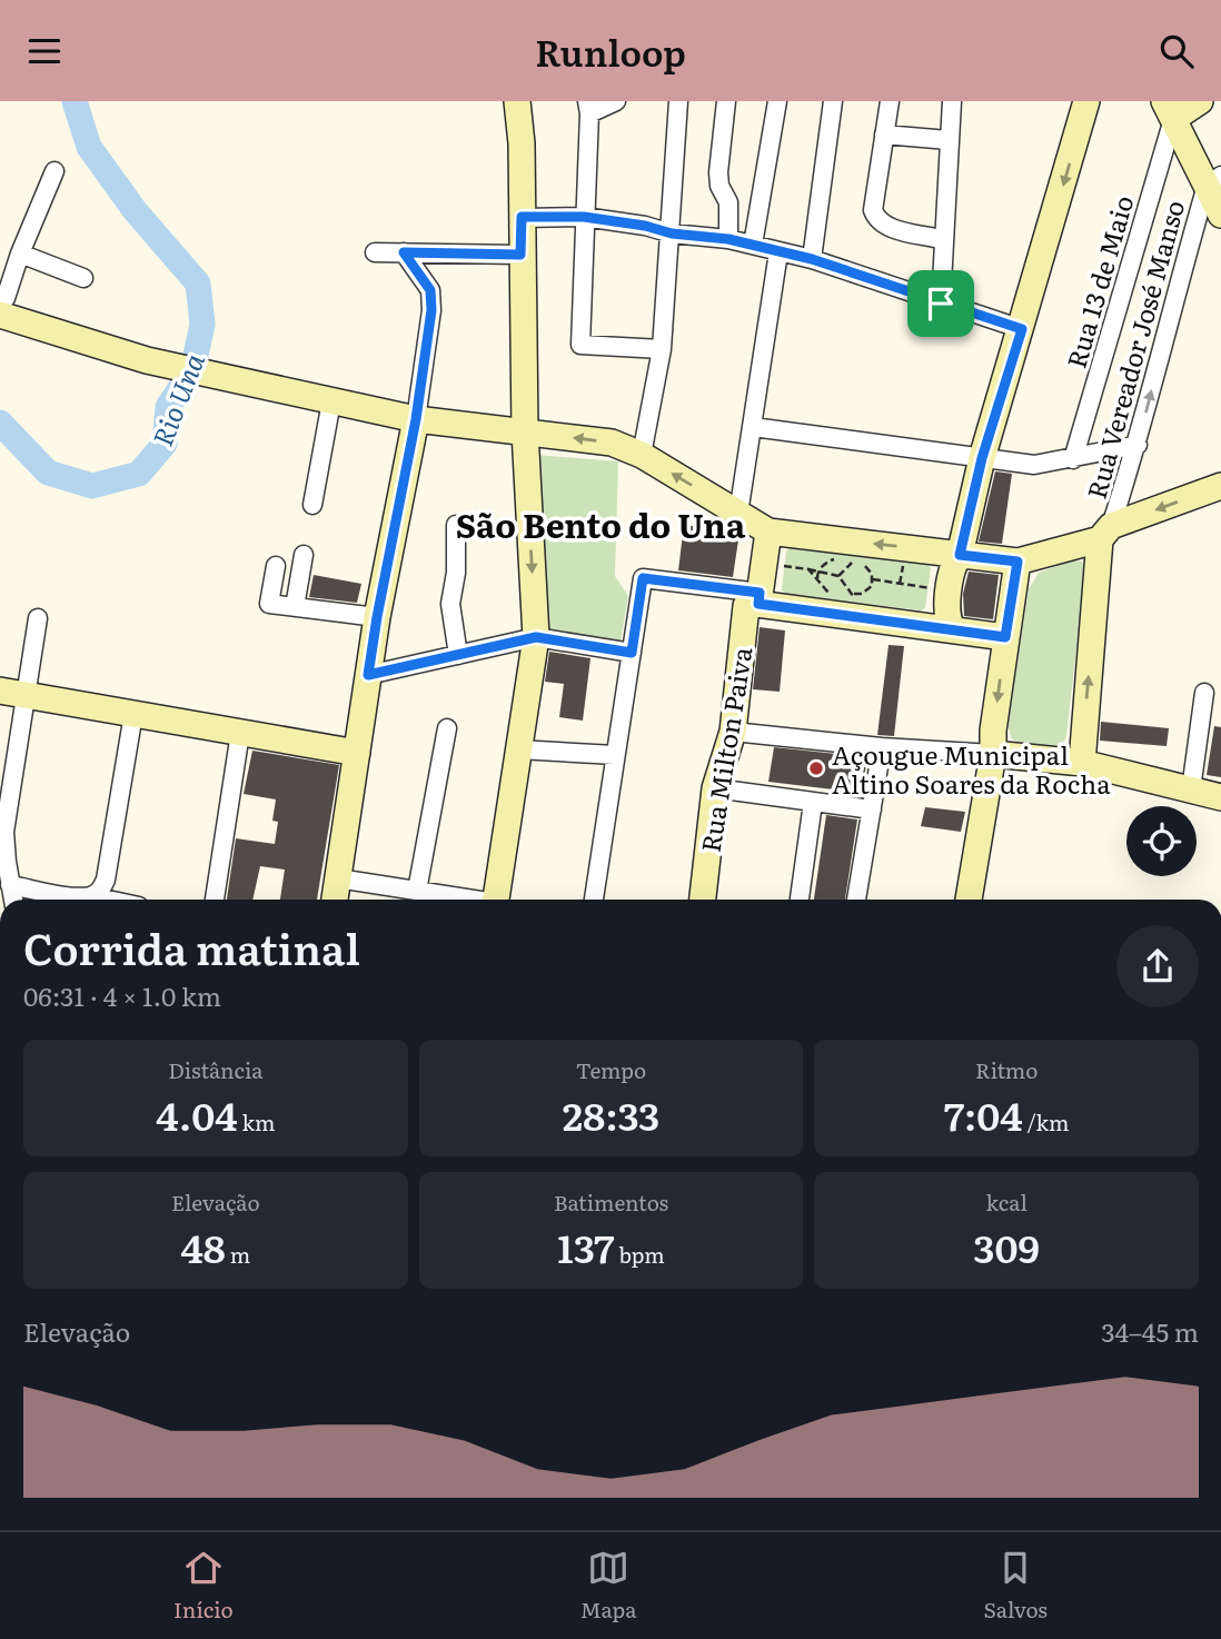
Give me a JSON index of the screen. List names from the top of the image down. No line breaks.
{"streets":{"main road":["Rua Milton Paiva"],"street":["Rua 13 de Maio","Rua Vereador José Manso"]},"one_way":["Rua Vereador José Manso"],"districts":["São Bento do Una"],"water":["Rio Una"],"places":["Açougue Municipal Altino Soares da Rocha"],"page":{"header":"Runloop","heading":["Corrida matinal","06:31 · 4 × 1.0 km"],"stats":[["Distância","4.04 km"],["Tempo","28:33"],["Ritmo","7:04 /km"],["Elevação","48 m"],["Batimentos","137 bpm"],["kcal","309"]],"chart":["Elevação","34–45 m"],"tabs":["Início","Mapa","Salvos"]}}
